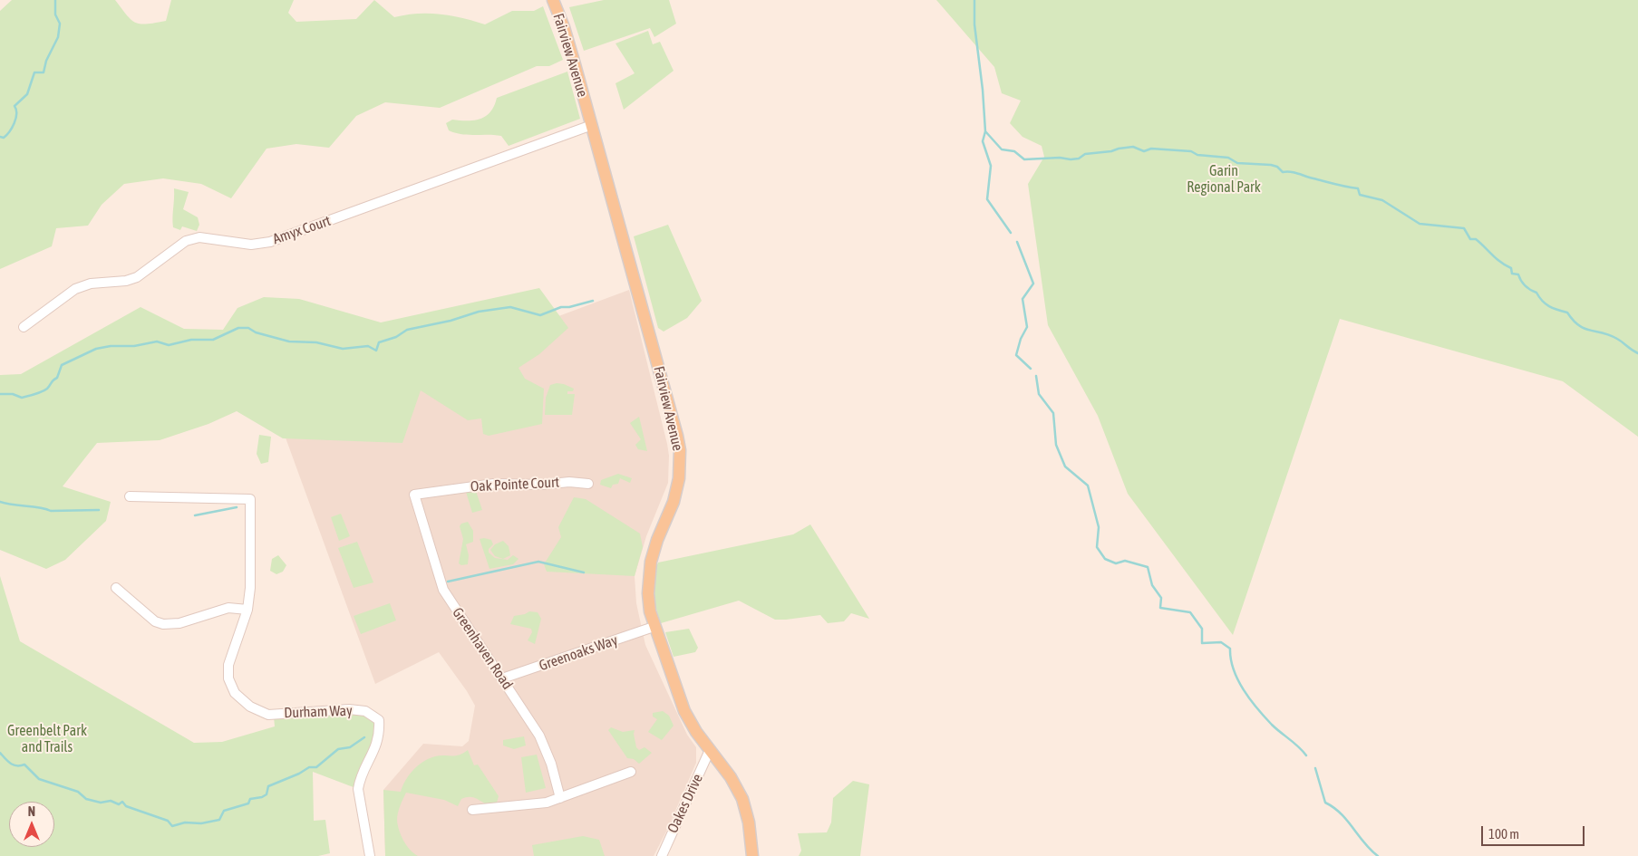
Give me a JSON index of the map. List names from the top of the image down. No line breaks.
{"streets":{"main road":["Fairview Avenue"],"street":["Amyx Court","Oak Pointe Court","Greenhaven Road","Greenoaks Way","Durham Way","Oakes Drive"]},"crossings":[["Fairview Avenue","Amyx Court"],["Fairview Avenue","Greenoaks Way"],["Fairview Avenue","Oakes Drive"],["Oak Pointe Court","Greenhaven Road"],["Greenhaven Road","Greenoaks Way"]],"parks":["Garin Regional Park","Greenbelt Park and Trails"],"scale_bar":"100 m","north":"top"}
